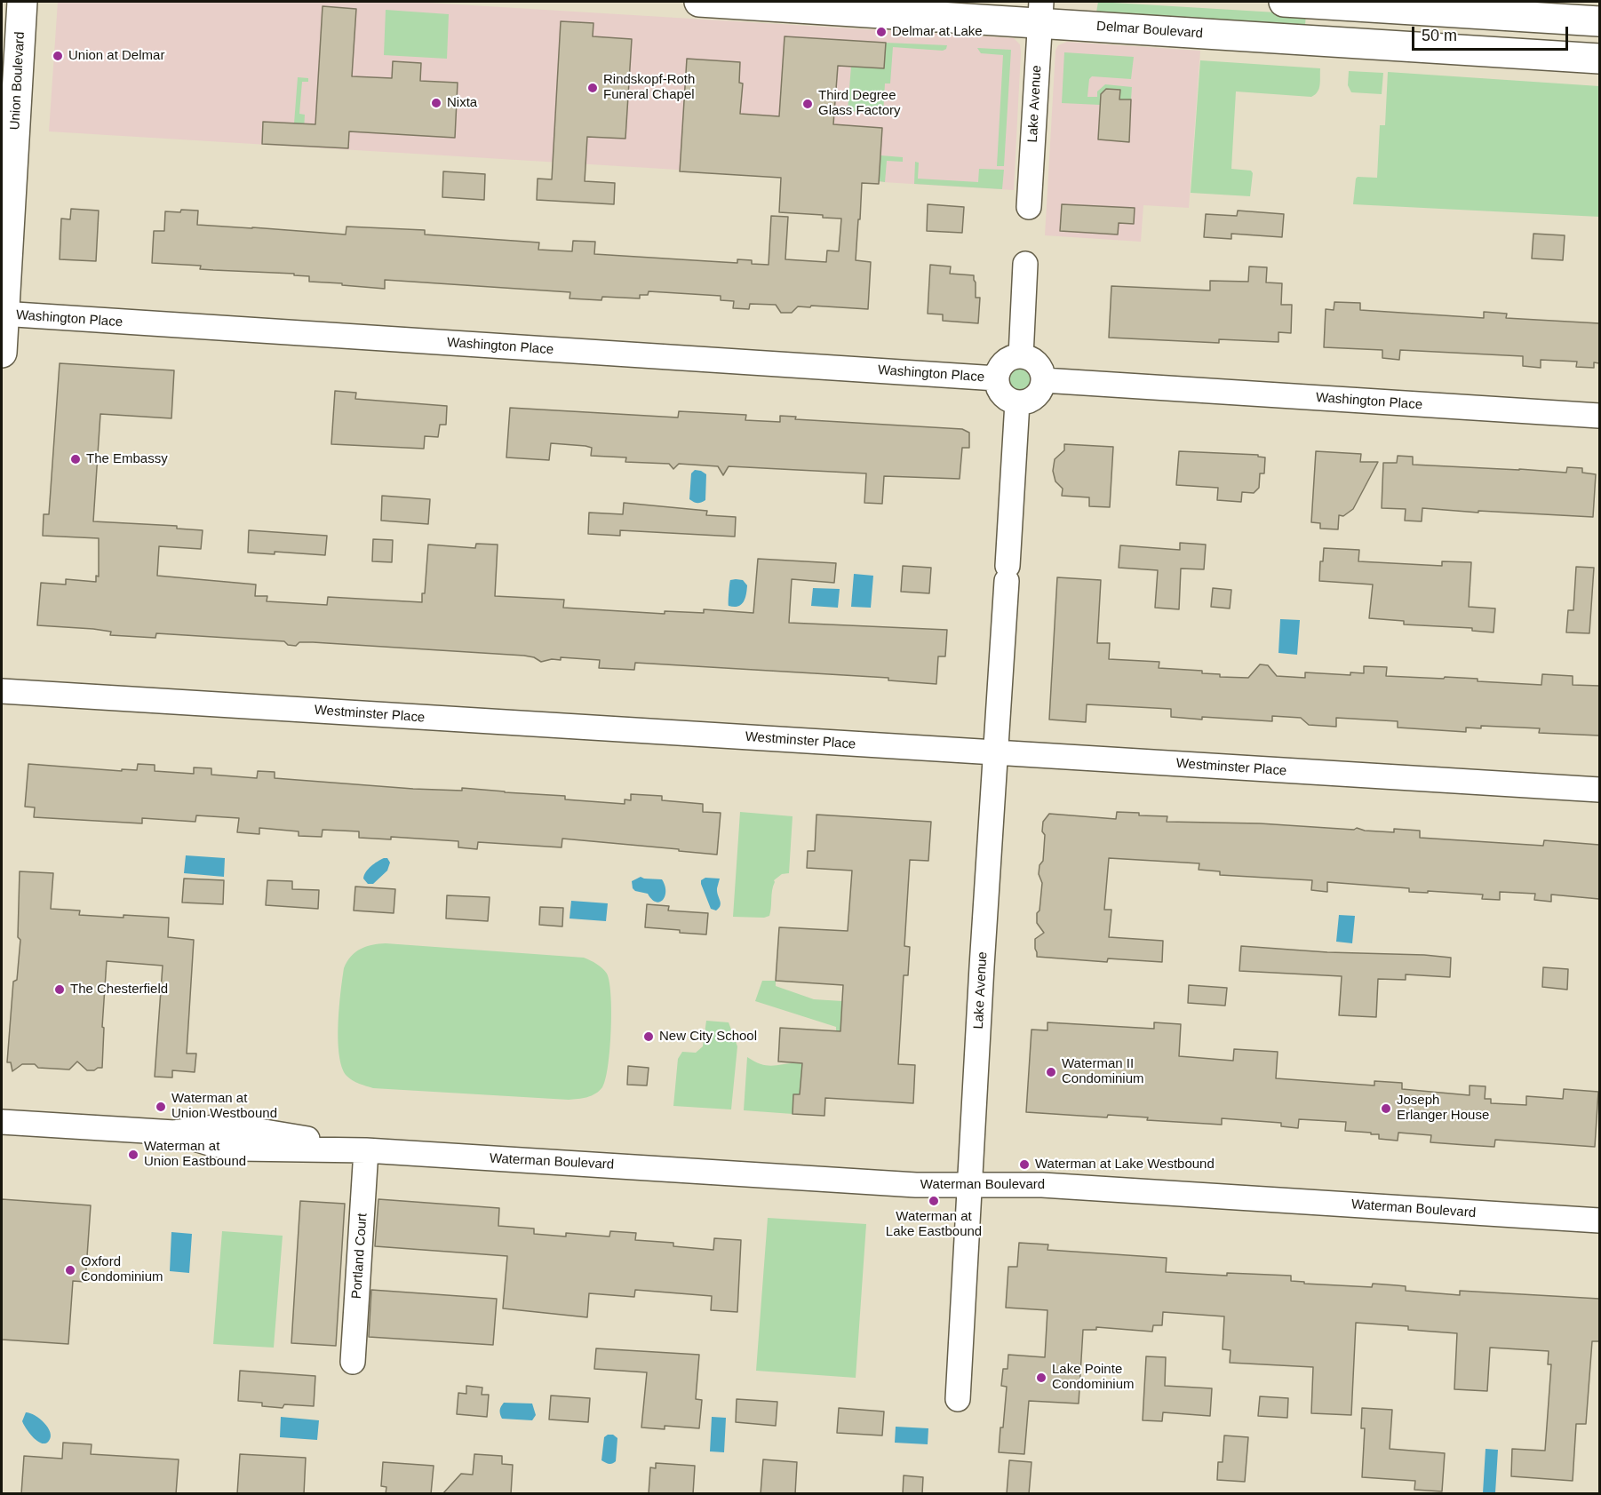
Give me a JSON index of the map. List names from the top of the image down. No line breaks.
{"streets":{"main road":["Delmar Boulevard","Union Boulevard"],"street":["Lake Avenue","Washington Place","Westminster Place","Waterman Boulevard","Portland Court"]},"crossings":[["Delmar Boulevard","Lake Avenue"],["Union Boulevard","Washington Place"],["Lake Avenue","Washington Place"],["Lake Avenue","Westminster Place"],["Lake Avenue","Waterman Boulevard"],["Waterman Boulevard","Portland Court"]],"places":["Delmar at Lake","Union at Delmar","Rindskopf-Roth Funeral Chapel","Nixta","Third Degree Glass Factory","The Embassy","The Chesterfield","New City School","Waterman II Condominium","Waterman at Union Westbound","Joseph Erlanger House","Waterman at Union Eastbound","Waterman at Lake Westbound","Waterman at Lake Eastbound","Oxford Condominium","Lake Pointe Condominium"],"scale_bar":"50 m"}
